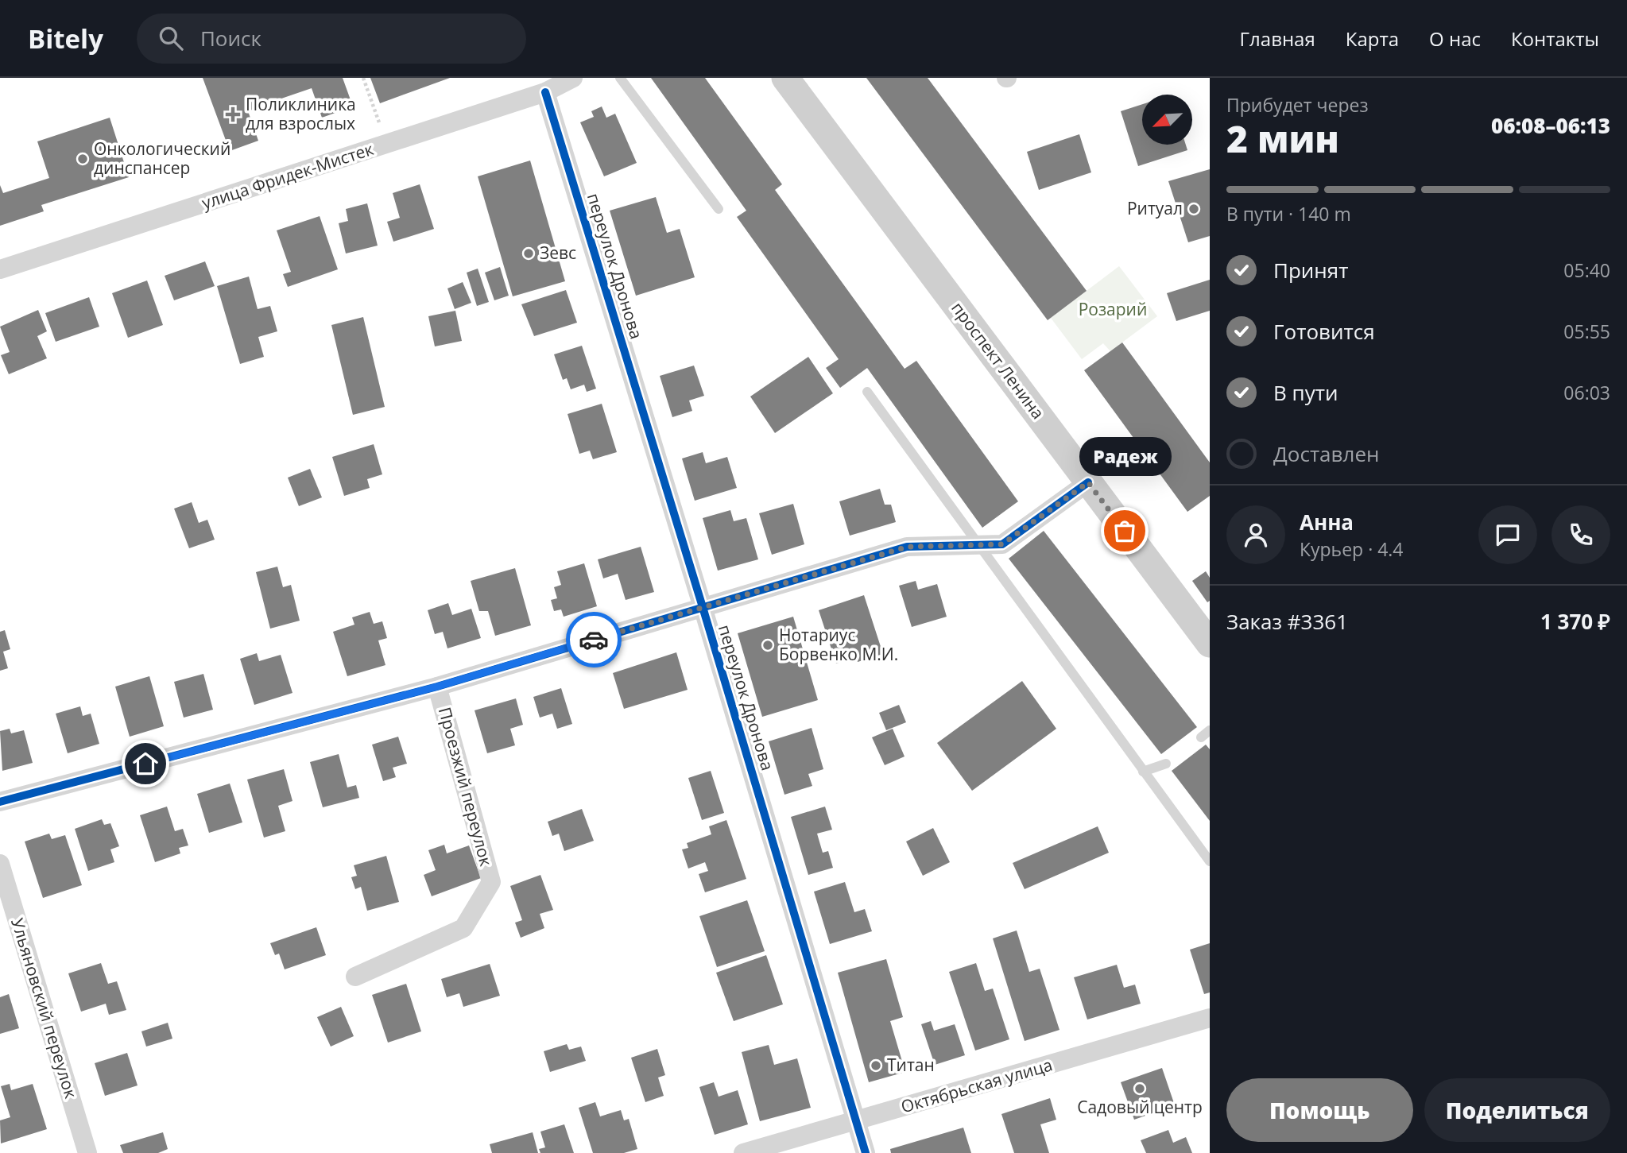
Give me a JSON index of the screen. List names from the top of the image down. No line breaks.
{"streets":{"main road":["проспект Ленина"],"street":["улица Фридек-Мистек","переулок Дронова","Проезжий переулок","Ульяновский переулок","Октябрьская улица"]},"crossings":[["улица Фридек-Мистек","переулок Дронова"],["переулок Дронова","Октябрьская улица"]],"parks":["Розарий"],"places":{"health":["Поликлиника для взрослых"],"other":["Онкологический динспансер","Ритуал","Зевс","Радеж","Нотариус Борвенко М.И.","Титан","Садовый центр"]},"north":"bottom left","page":{"header":"Bitely","search":"Поиск","nav":["Главная","Карта","О нас","Контакты"],"heading":["2 мин","Прибудет через","06:08–06:13"],"panel":["Анна","Курьер · 4.4","Заказ #3361","1 370 ₽"],"bar":"В пути · 140 m","list":[["Принят","05:40"],["Готовится","05:55"],["В пути","06:03"],"Доставлен"],"bubble":"Радеж","buttons":["Помощь","Поделиться"]}}
